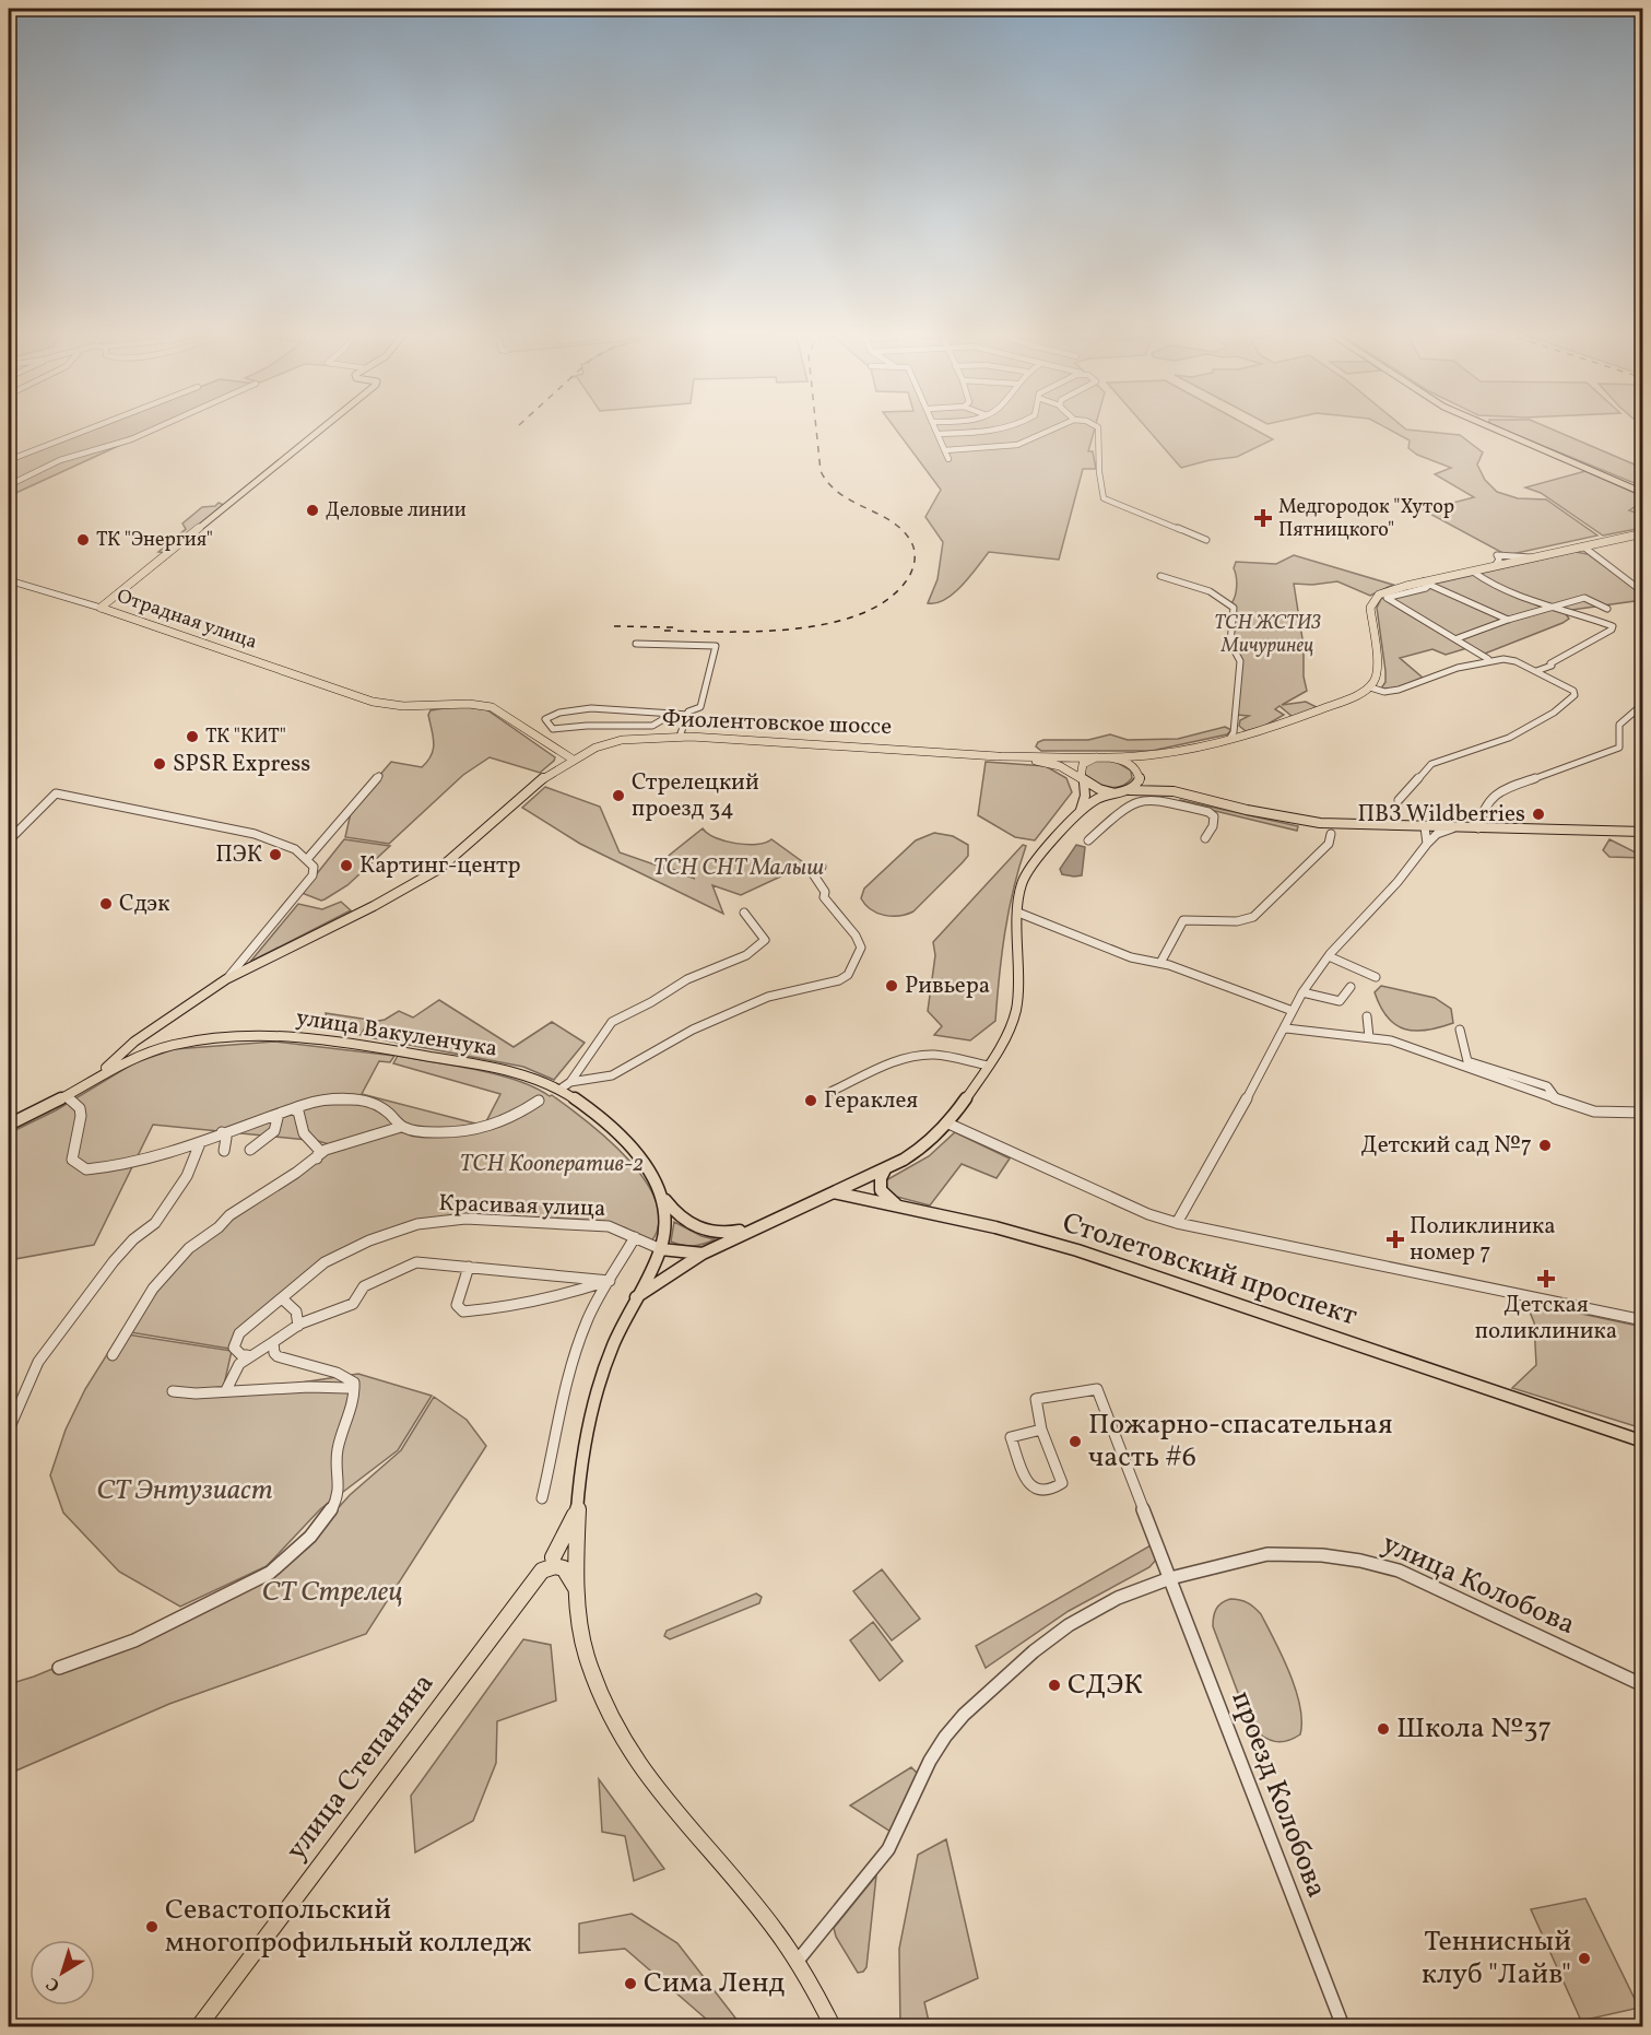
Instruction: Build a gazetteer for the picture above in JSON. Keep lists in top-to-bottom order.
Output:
{
  "streets": {
    "main road": [
      "Отрадная улица",
      "Фиолентовское шоссе",
      "улица Вакуленчука",
      "Столетовский проспект",
      "улица Степаняна"
    ],
    "street": ["Красивая улица", "улица Колобова", "проезд Колобова"]
  },
  "crossings": [
    ["Отрадная улица", "Фиолентовское шоссе"],
    ["Фиолентовское шоссе", "улица Вакуленчука"],
    ["Фиолентовское шоссе", "Столетовский проспект"],
    ["улица Колобова", "проезд Колобова"]
  ],
  "parks": [
    "ТСН ЖСТИЗ Мичуринец",
    "ТСН СНТ Малыш",
    "ТСН Кооператив-2",
    "СТ Энтузиаст",
    "СТ Стрелец"
  ],
  "places": {
    "other": [
      "Деловые линии",
      "ТК \"Энергия\"",
      "ТК \"КИТ\"",
      "SPSR Express",
      "Стрелецкий проезд 34",
      "ПВЗ Wildberries",
      "ПЭК",
      "Картинг-центр",
      "Сдэк",
      "Ривьера",
      "Гераклея",
      "Детский сад №7",
      "Пожарно-спасательная часть #6",
      "СДЭК",
      "Школа №37",
      "Севастопольский многопрофильный колледж",
      "Теннисный клуб \"Лайв\"",
      "Сима Ленд"
    ],
    "health": ["Медгородок \"Хутор Пятницкого\"", "Поликлиника номер 7", "Детская поликлиника"]
  },
  "north": "bottom left"
}
